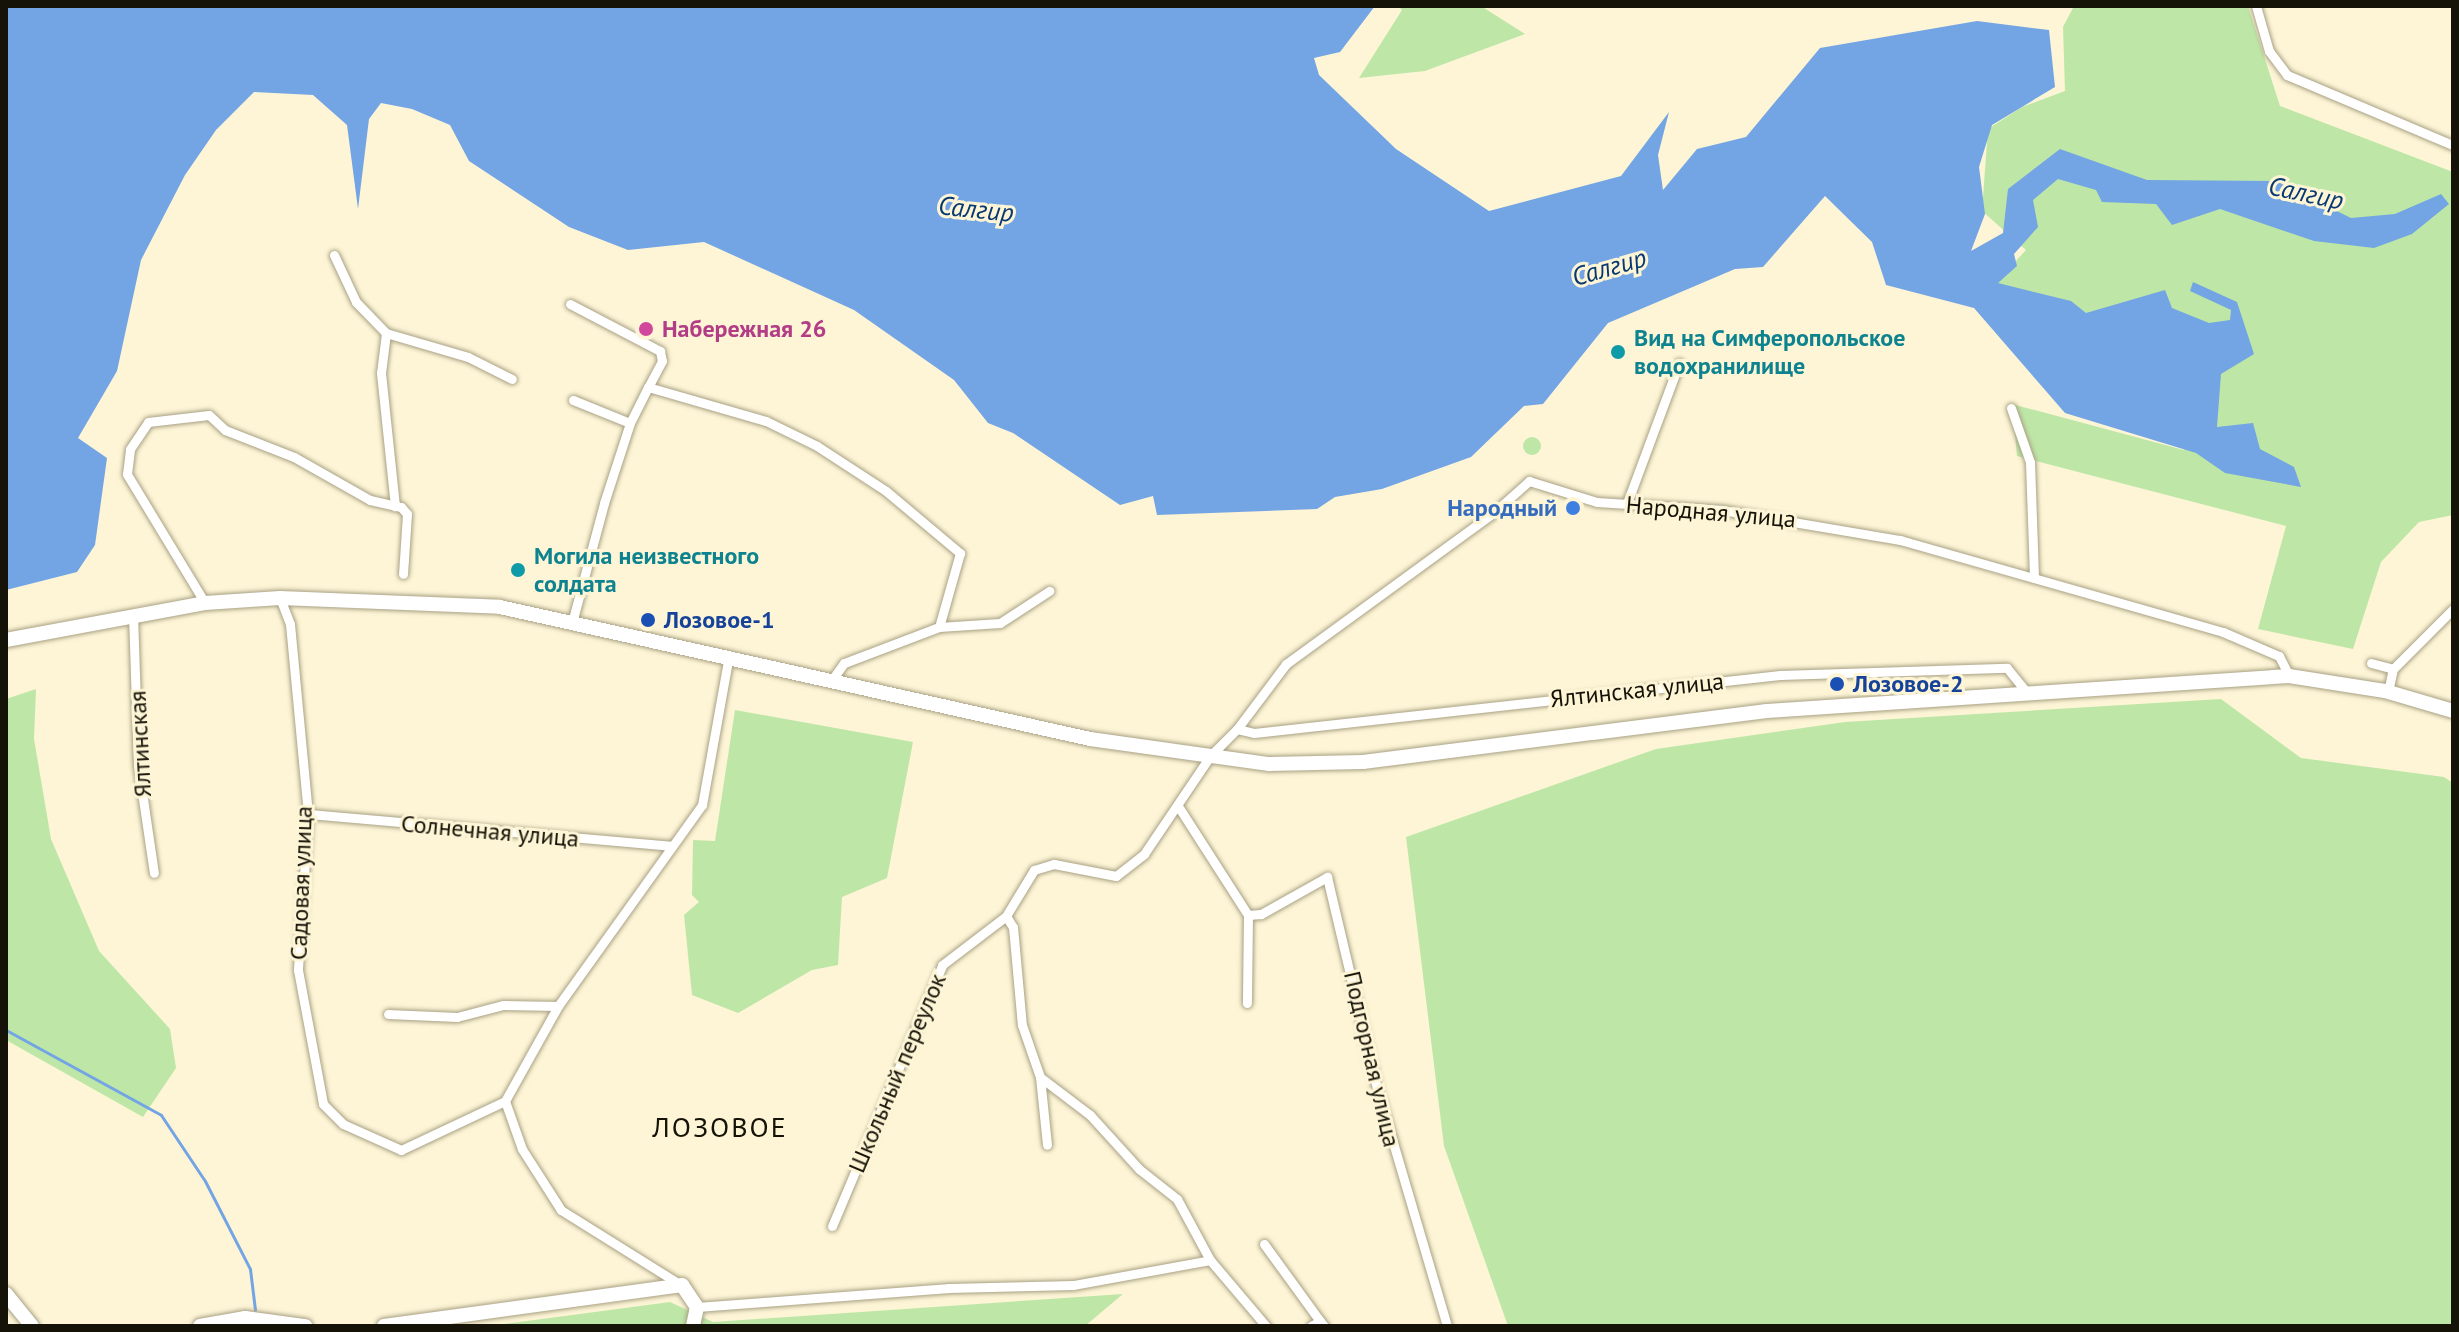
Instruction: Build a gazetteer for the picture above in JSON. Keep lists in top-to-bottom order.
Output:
{
  "streets": {
    "street": [
      "Народная улица",
      "Ялтинская улица",
      "Ялтинская",
      "Солнечная улица",
      "Садовая улица",
      "Подгорная улица",
      "Школьный переулок"
    ]
  },
  "crossings": [
    ["Народная улица", "Ялтинская улица"],
    ["Народная улица", "Школьный переулок"],
    ["Солнечная улица", "Садовая улица"]
  ],
  "districts": ["ЛОЗОВОЕ"],
  "water": ["Салгир"],
  "places": [
    "Набережная 26",
    "Вид на Симферопольское водохранилище",
    "Народный",
    "Могила неизвестного солдата",
    "Лозовое-1",
    "Лозовое-2"
  ]
}
